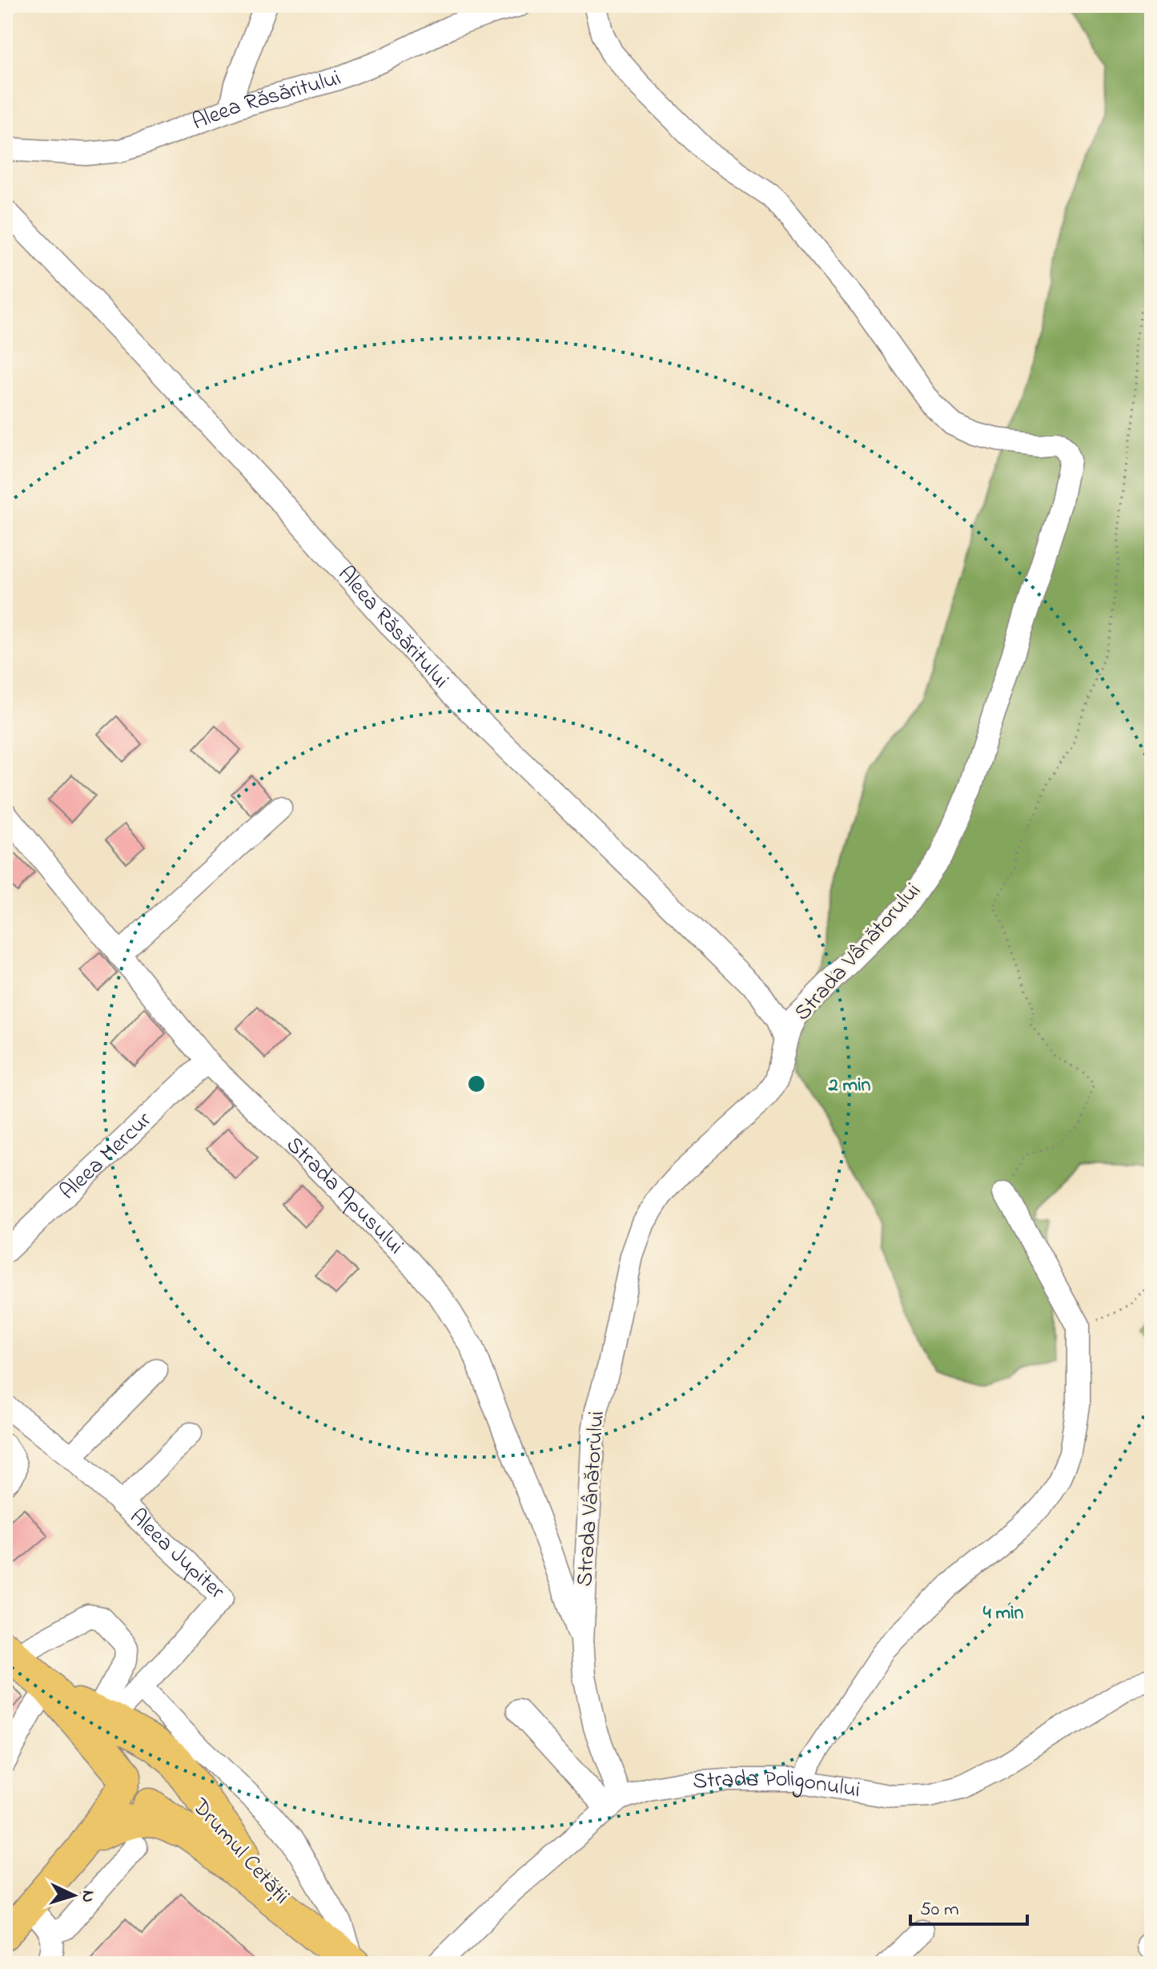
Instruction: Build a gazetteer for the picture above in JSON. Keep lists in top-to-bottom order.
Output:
{
  "streets": {
    "highway": ["Drumul Cetății"],
    "street": [
      "Aleea Răsăritului",
      "Strada Vânătorului",
      "Aleea Mercur",
      "Strada Apusului",
      "Aleea Jupiter",
      "Strada Poligonului"
    ]
  },
  "crossings": [
    ["Aleea Răsăritului", "Strada Vânătorului"],
    ["Strada Vânătorului", "Strada Apusului"],
    ["Strada Vânătorului", "Strada Poligonului"],
    ["Aleea Mercur", "Strada Apusului"]
  ],
  "scale_bar": "50 m",
  "north": "right",
  "rings": ["2 min", "4 min"]
}
